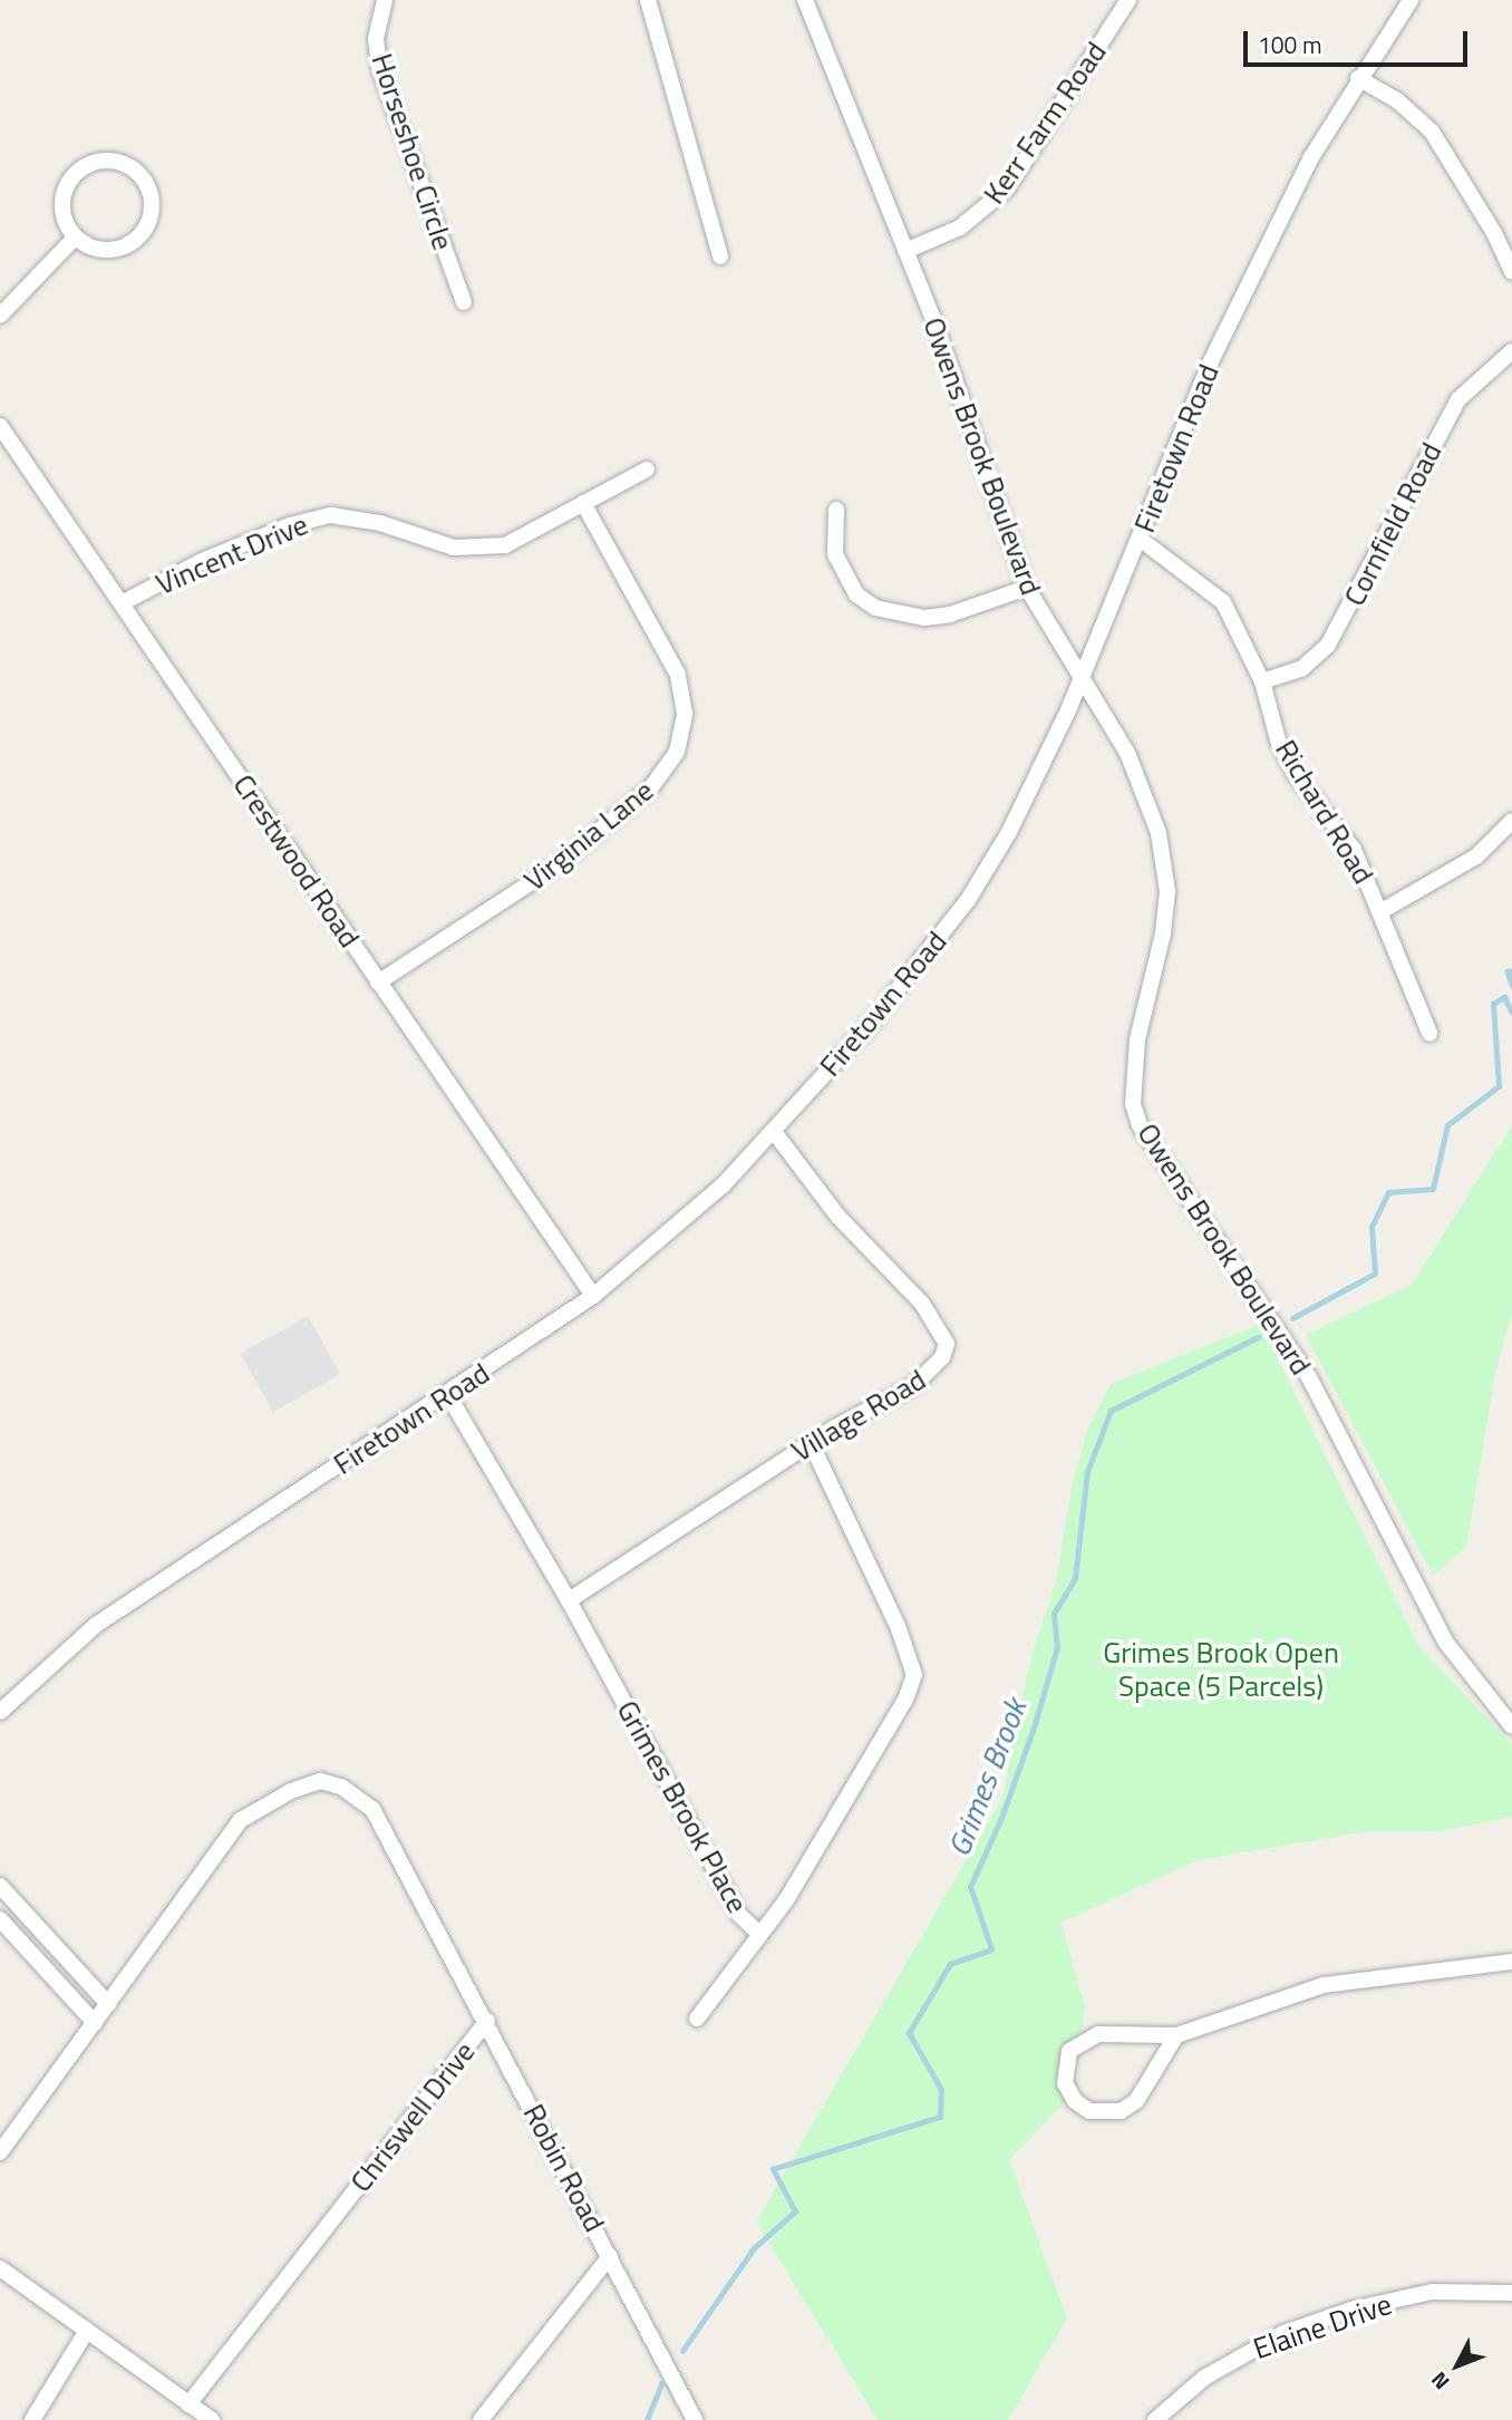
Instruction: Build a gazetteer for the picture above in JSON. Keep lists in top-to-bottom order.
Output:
{
  "streets": {
    "street": [
      "Kerr Farm Road",
      "Horseshoe Circle",
      "Firetown Road",
      "Owens Brook Boulevard",
      "Cornfield Road",
      "Vincent Drive",
      "Richard Road",
      "Virginia Lane",
      "Crestwood Road",
      "Village Road",
      "Grimes Brook Place",
      "Chriswell Drive",
      "Robin Road",
      "Elaine Drive"
    ]
  },
  "crossings": [
    ["Kerr Farm Road", "Owens Brook Boulevard"],
    ["Firetown Road", "Owens Brook Boulevard"],
    ["Firetown Road", "Richard Road"],
    ["Firetown Road", "Crestwood Road"],
    ["Firetown Road", "Village Road"],
    ["Firetown Road", "Grimes Brook Place"],
    ["Cornfield Road", "Richard Road"],
    ["Vincent Drive", "Virginia Lane"],
    ["Vincent Drive", "Crestwood Road"],
    ["Virginia Lane", "Crestwood Road"],
    ["Village Road", "Grimes Brook Place"],
    ["Chriswell Drive", "Robin Road"]
  ],
  "water": ["Grimes Brook"],
  "parks": ["Grimes Brook Open Space (5 Parcels)"],
  "scale_bar": "100 m",
  "north": "bottom left"
}
